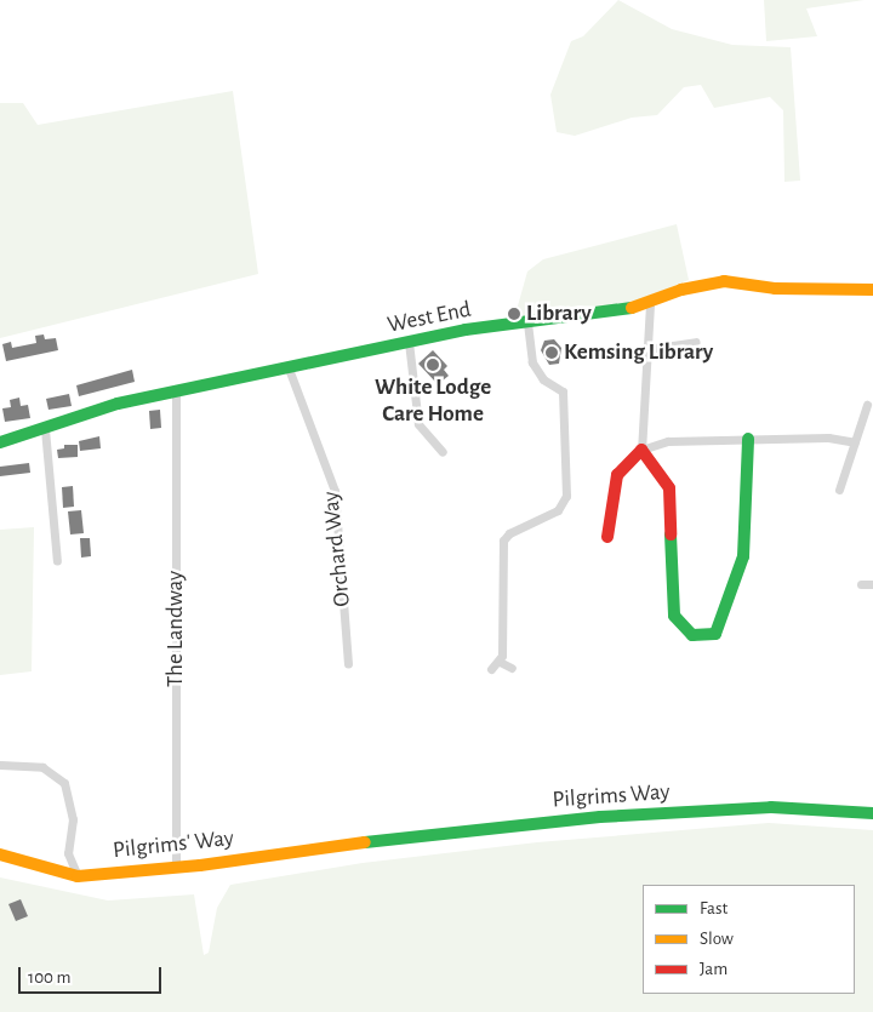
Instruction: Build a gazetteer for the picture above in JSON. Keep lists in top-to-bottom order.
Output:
{
  "streets": {
    "street": [
      "West End",
      "Orchard Way",
      "The Landway",
      "Pilgrims Way",
      "Pilgrims' Way"
    ]
  },
  "crossings": [
    ["West End", "Orchard Way"],
    ["West End", "The Landway"],
    ["The Landway", "Pilgrims' Way"],
    ["Pilgrims Way", "Pilgrims' Way"]
  ],
  "places": ["Library", "Kemsing Library", "White Lodge Care Home"],
  "legend": ["Fast", "Slow", "Jam"],
  "scale_bar": "100 m"
}
